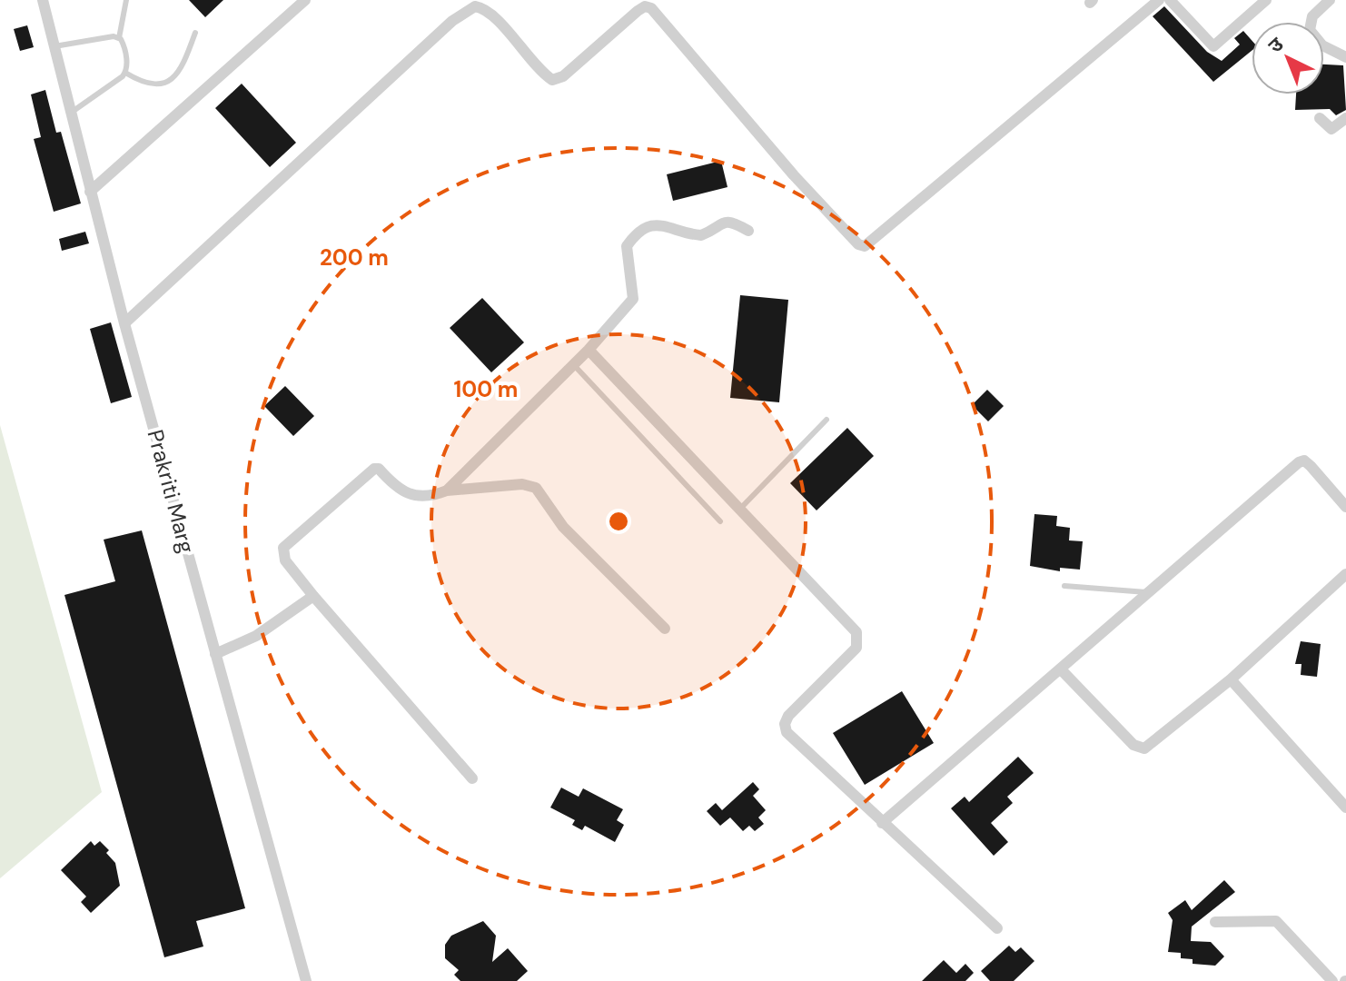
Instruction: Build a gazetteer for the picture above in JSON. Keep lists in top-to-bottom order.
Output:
{
  "streets": {
    "street": ["Prakriti Marg"]
  },
  "north": "top left",
  "rings": ["200 m", "100 m"]
}
